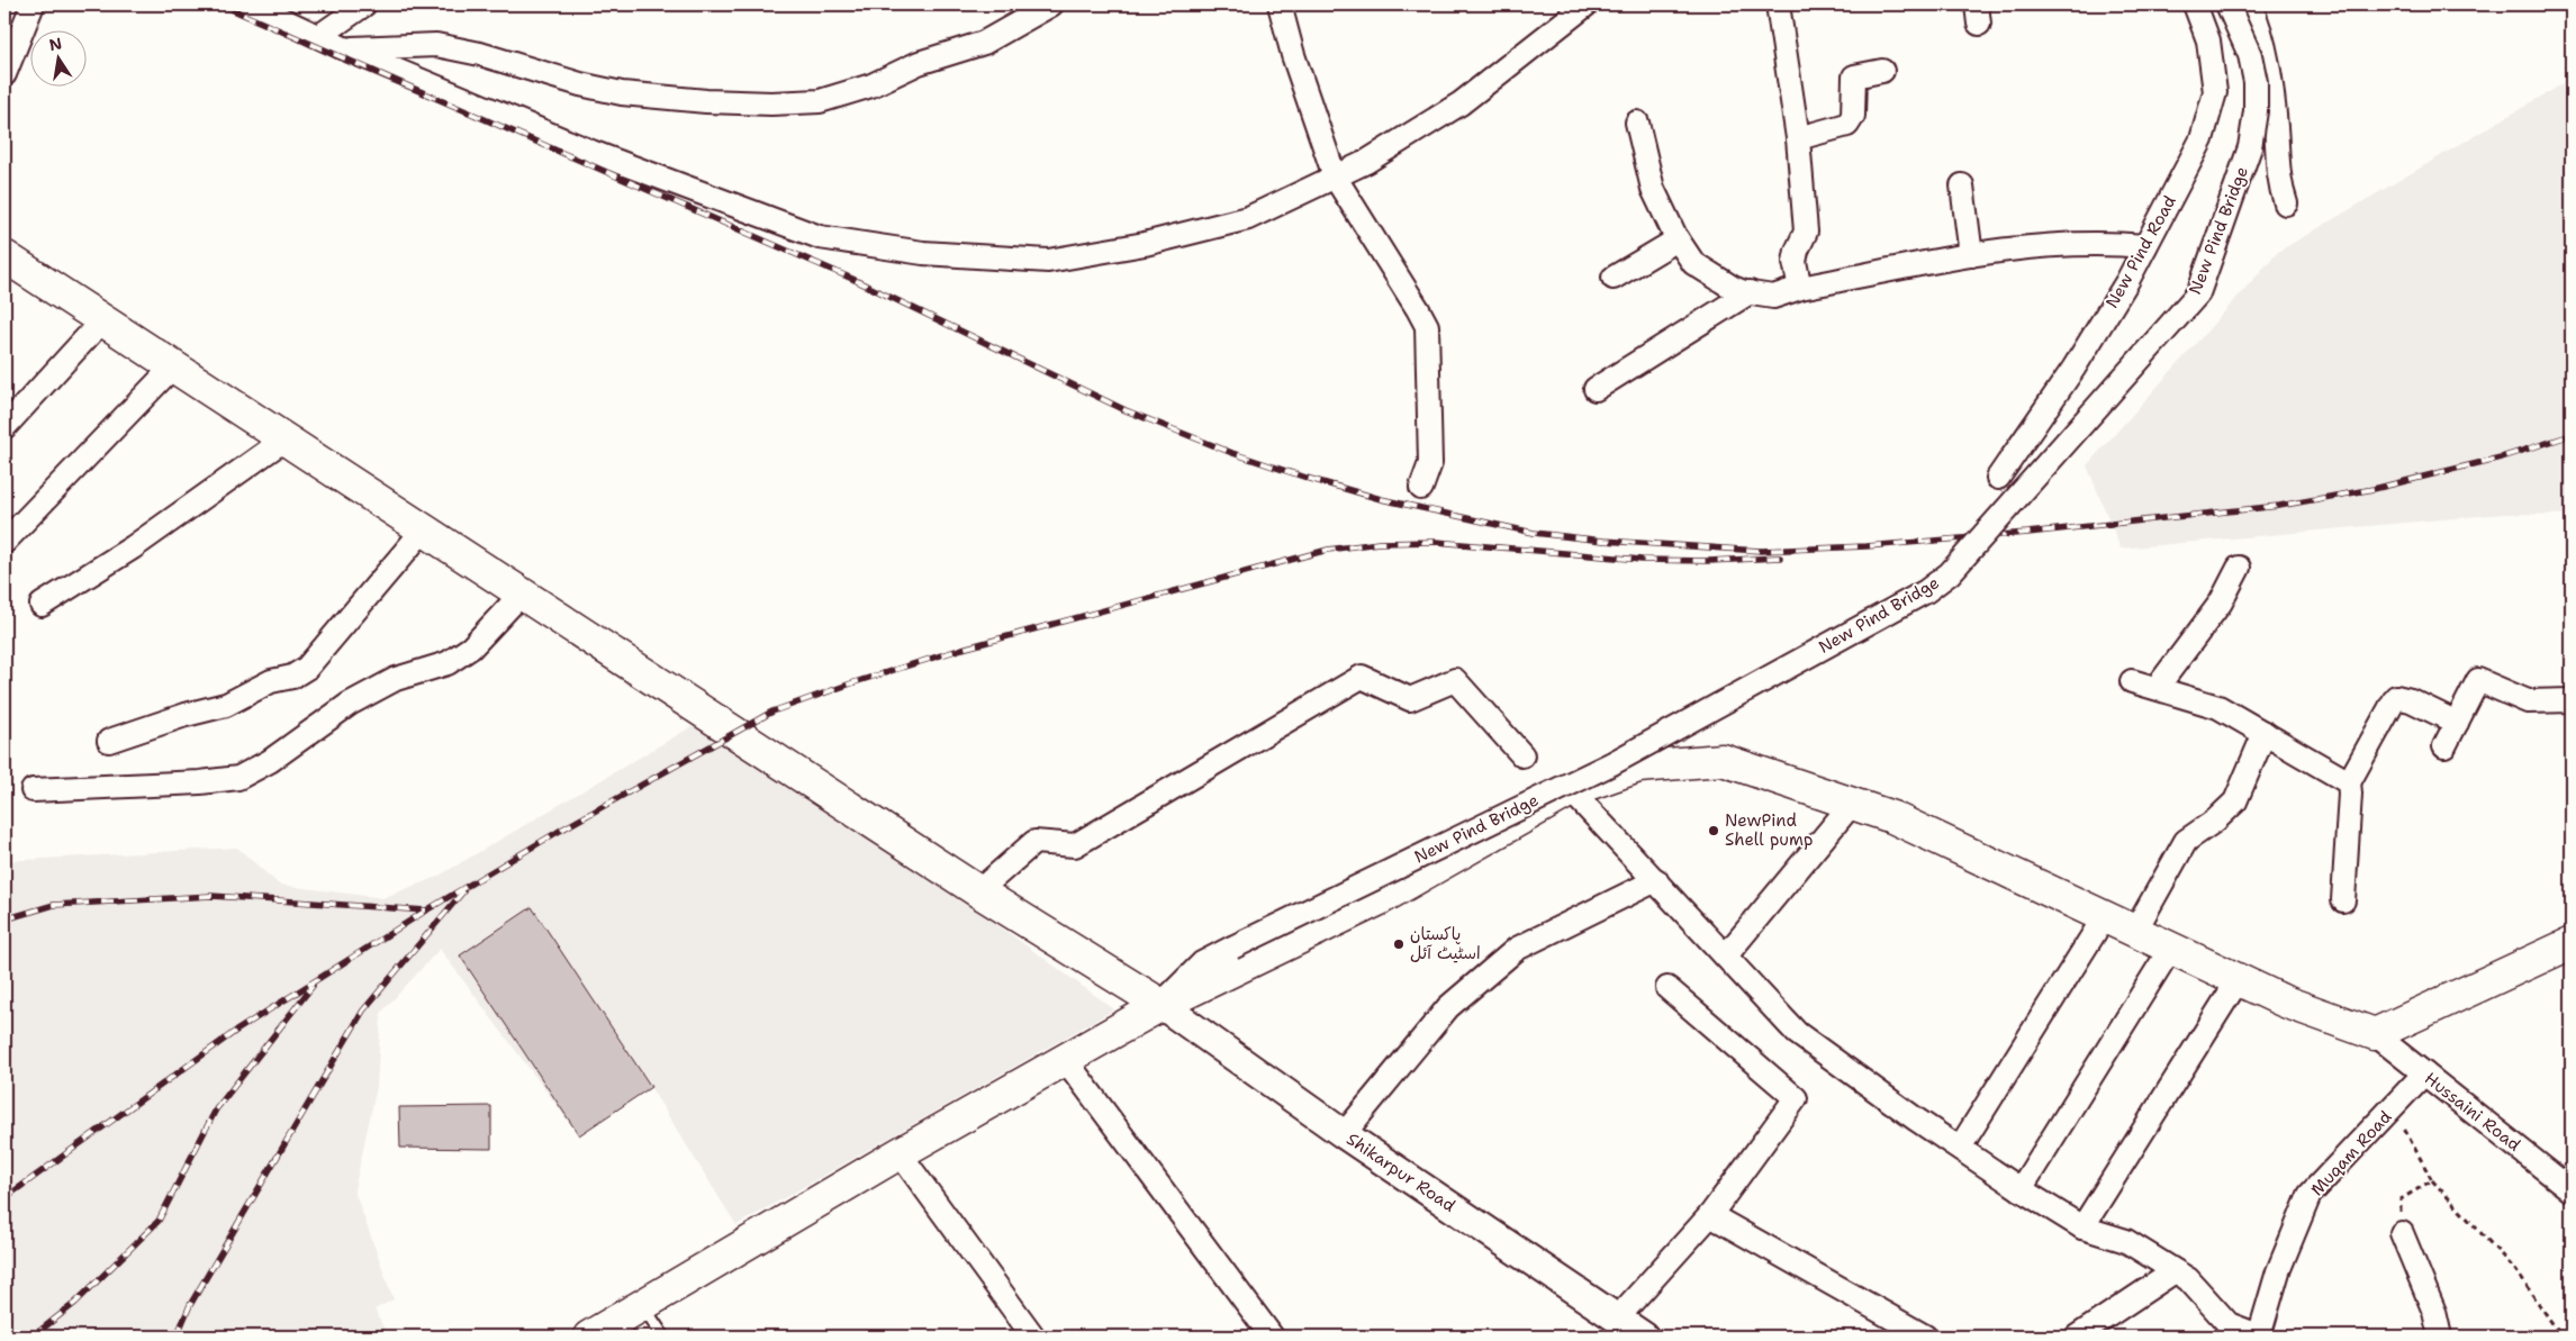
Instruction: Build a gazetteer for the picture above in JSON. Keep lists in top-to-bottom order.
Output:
{
  "streets": {
    "street": [
      "New Pind Bridge",
      "New Pind Road",
      "Hussaini Road",
      "Muqam Road",
      "Shikarpur Road"
    ]
  },
  "crossings": [
    ["New Pind Bridge", "Shikarpur Road"],
    ["Hussaini Road", "Muqam Road"]
  ],
  "places": ["NewPind Shell pump", "پاکستان اسٹیٹ آئل"],
  "north": "top"
}
